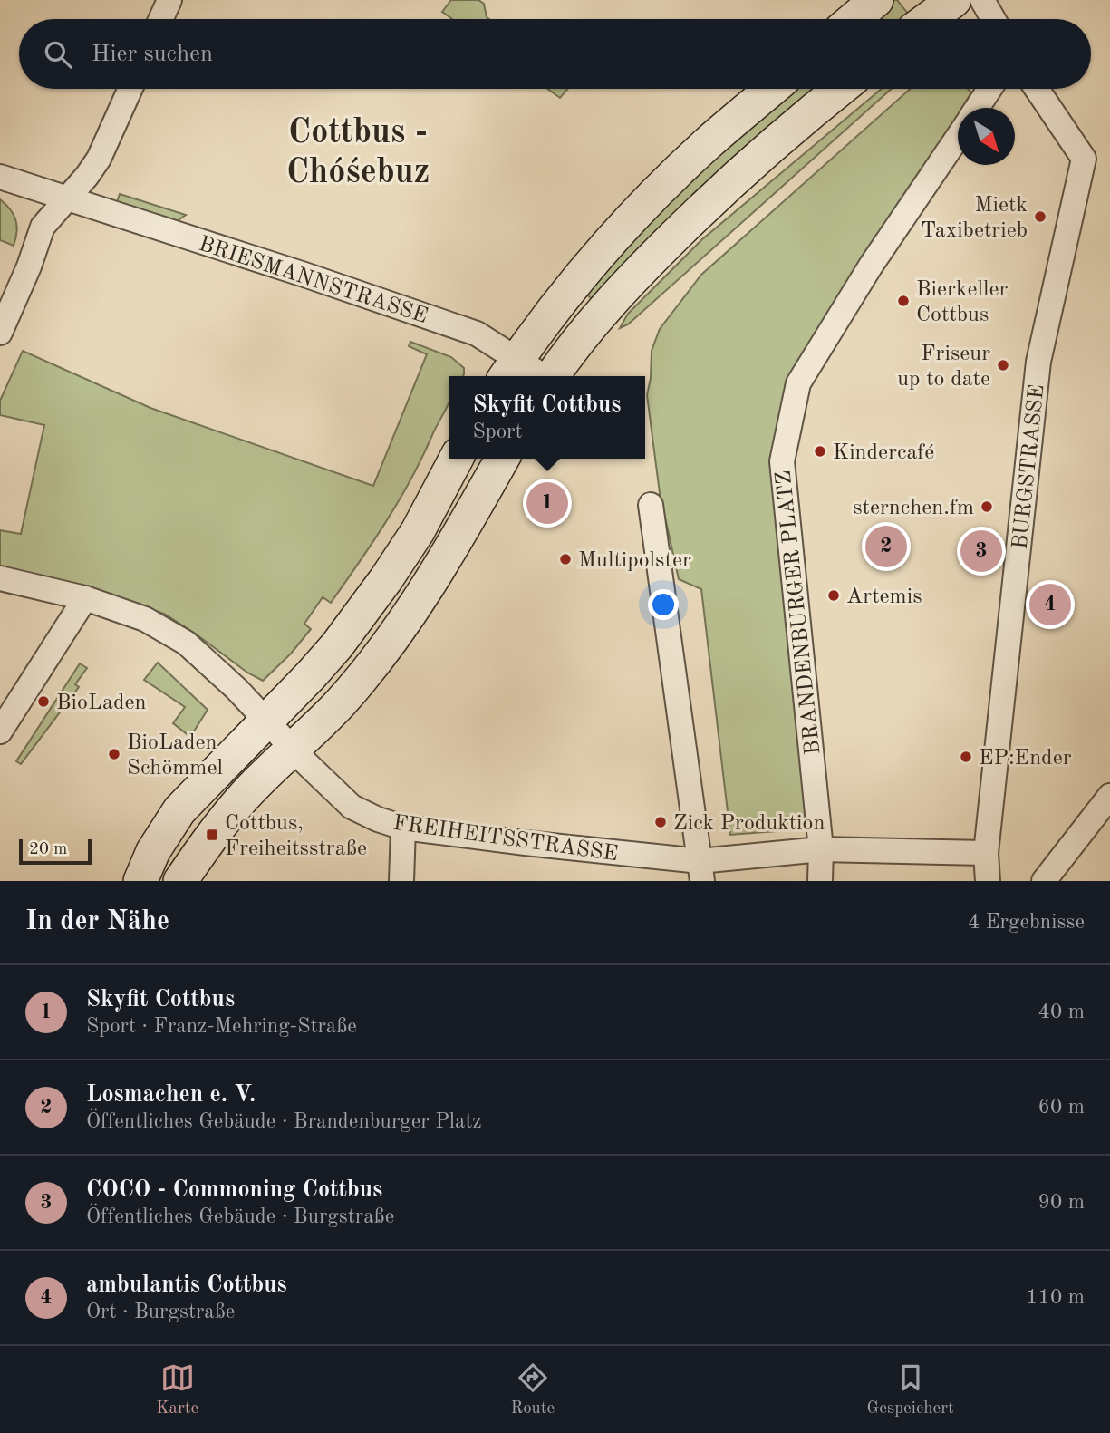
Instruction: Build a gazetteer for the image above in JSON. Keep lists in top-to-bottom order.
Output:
{
  "streets": {
    "street": [
      "BRIESMANNSTRASSE",
      "BURGSTRASSE",
      "BRANDENBURGER PLATZ",
      "FREIHEITSSTRASSE"
    ]
  },
  "crossings": [
    ["BURGSTRASSE", "FREIHEITSSTRASSE"],
    ["BRANDENBURGER PLATZ", "FREIHEITSSTRASSE"]
  ],
  "districts": ["Cottbus - Chóśebuz"],
  "places": {
    "other": [
      "Mietk Taxibetrieb",
      "Bierkeller Cottbus",
      "Friseur up to date",
      "Kindercafé",
      "sternchen.fm",
      "Multipolster",
      "Artemis",
      "BioLaden",
      "BioLaden Schömmel",
      "EP:Ender",
      "Zick Produktion"
    ],
    "transit": ["Cottbus, Freiheitsstraße"]
  },
  "scale_bar": "20 m",
  "north": "bottom right",
  "page": {
    "search": "Hier suchen",
    "popup": ["Skyfit Cottbus", "Sport"],
    "pins": [
      "1",
      "2",
      "3",
      "4"
    ],
    "scale": "20 m",
    "heading": ["In der Nähe", "4 Ergebnisse"],
    "list": [
      {
        "mark": "1",
        "name": "Skyfit Cottbus",
        "note": "Sport · Franz-Mehring-Straße",
        "value": "40 m"
      },
      {
        "mark": "2",
        "name": "Losmachen e. V.",
        "note": "Öffentliches Gebäude · Brandenburger Platz",
        "value": "60 m"
      },
      {
        "mark": "3",
        "name": "COCO - Commoning Cottbus",
        "note": "Öffentliches Gebäude · Burgstraße",
        "value": "90 m"
      },
      {
        "mark": "4",
        "name": "ambulantis Cottbus",
        "note": "Ort · Burgstraße",
        "value": "110 m"
      }
    ],
    "nav": ["Karte", "Route", "Gespeichert"]
  }
}
